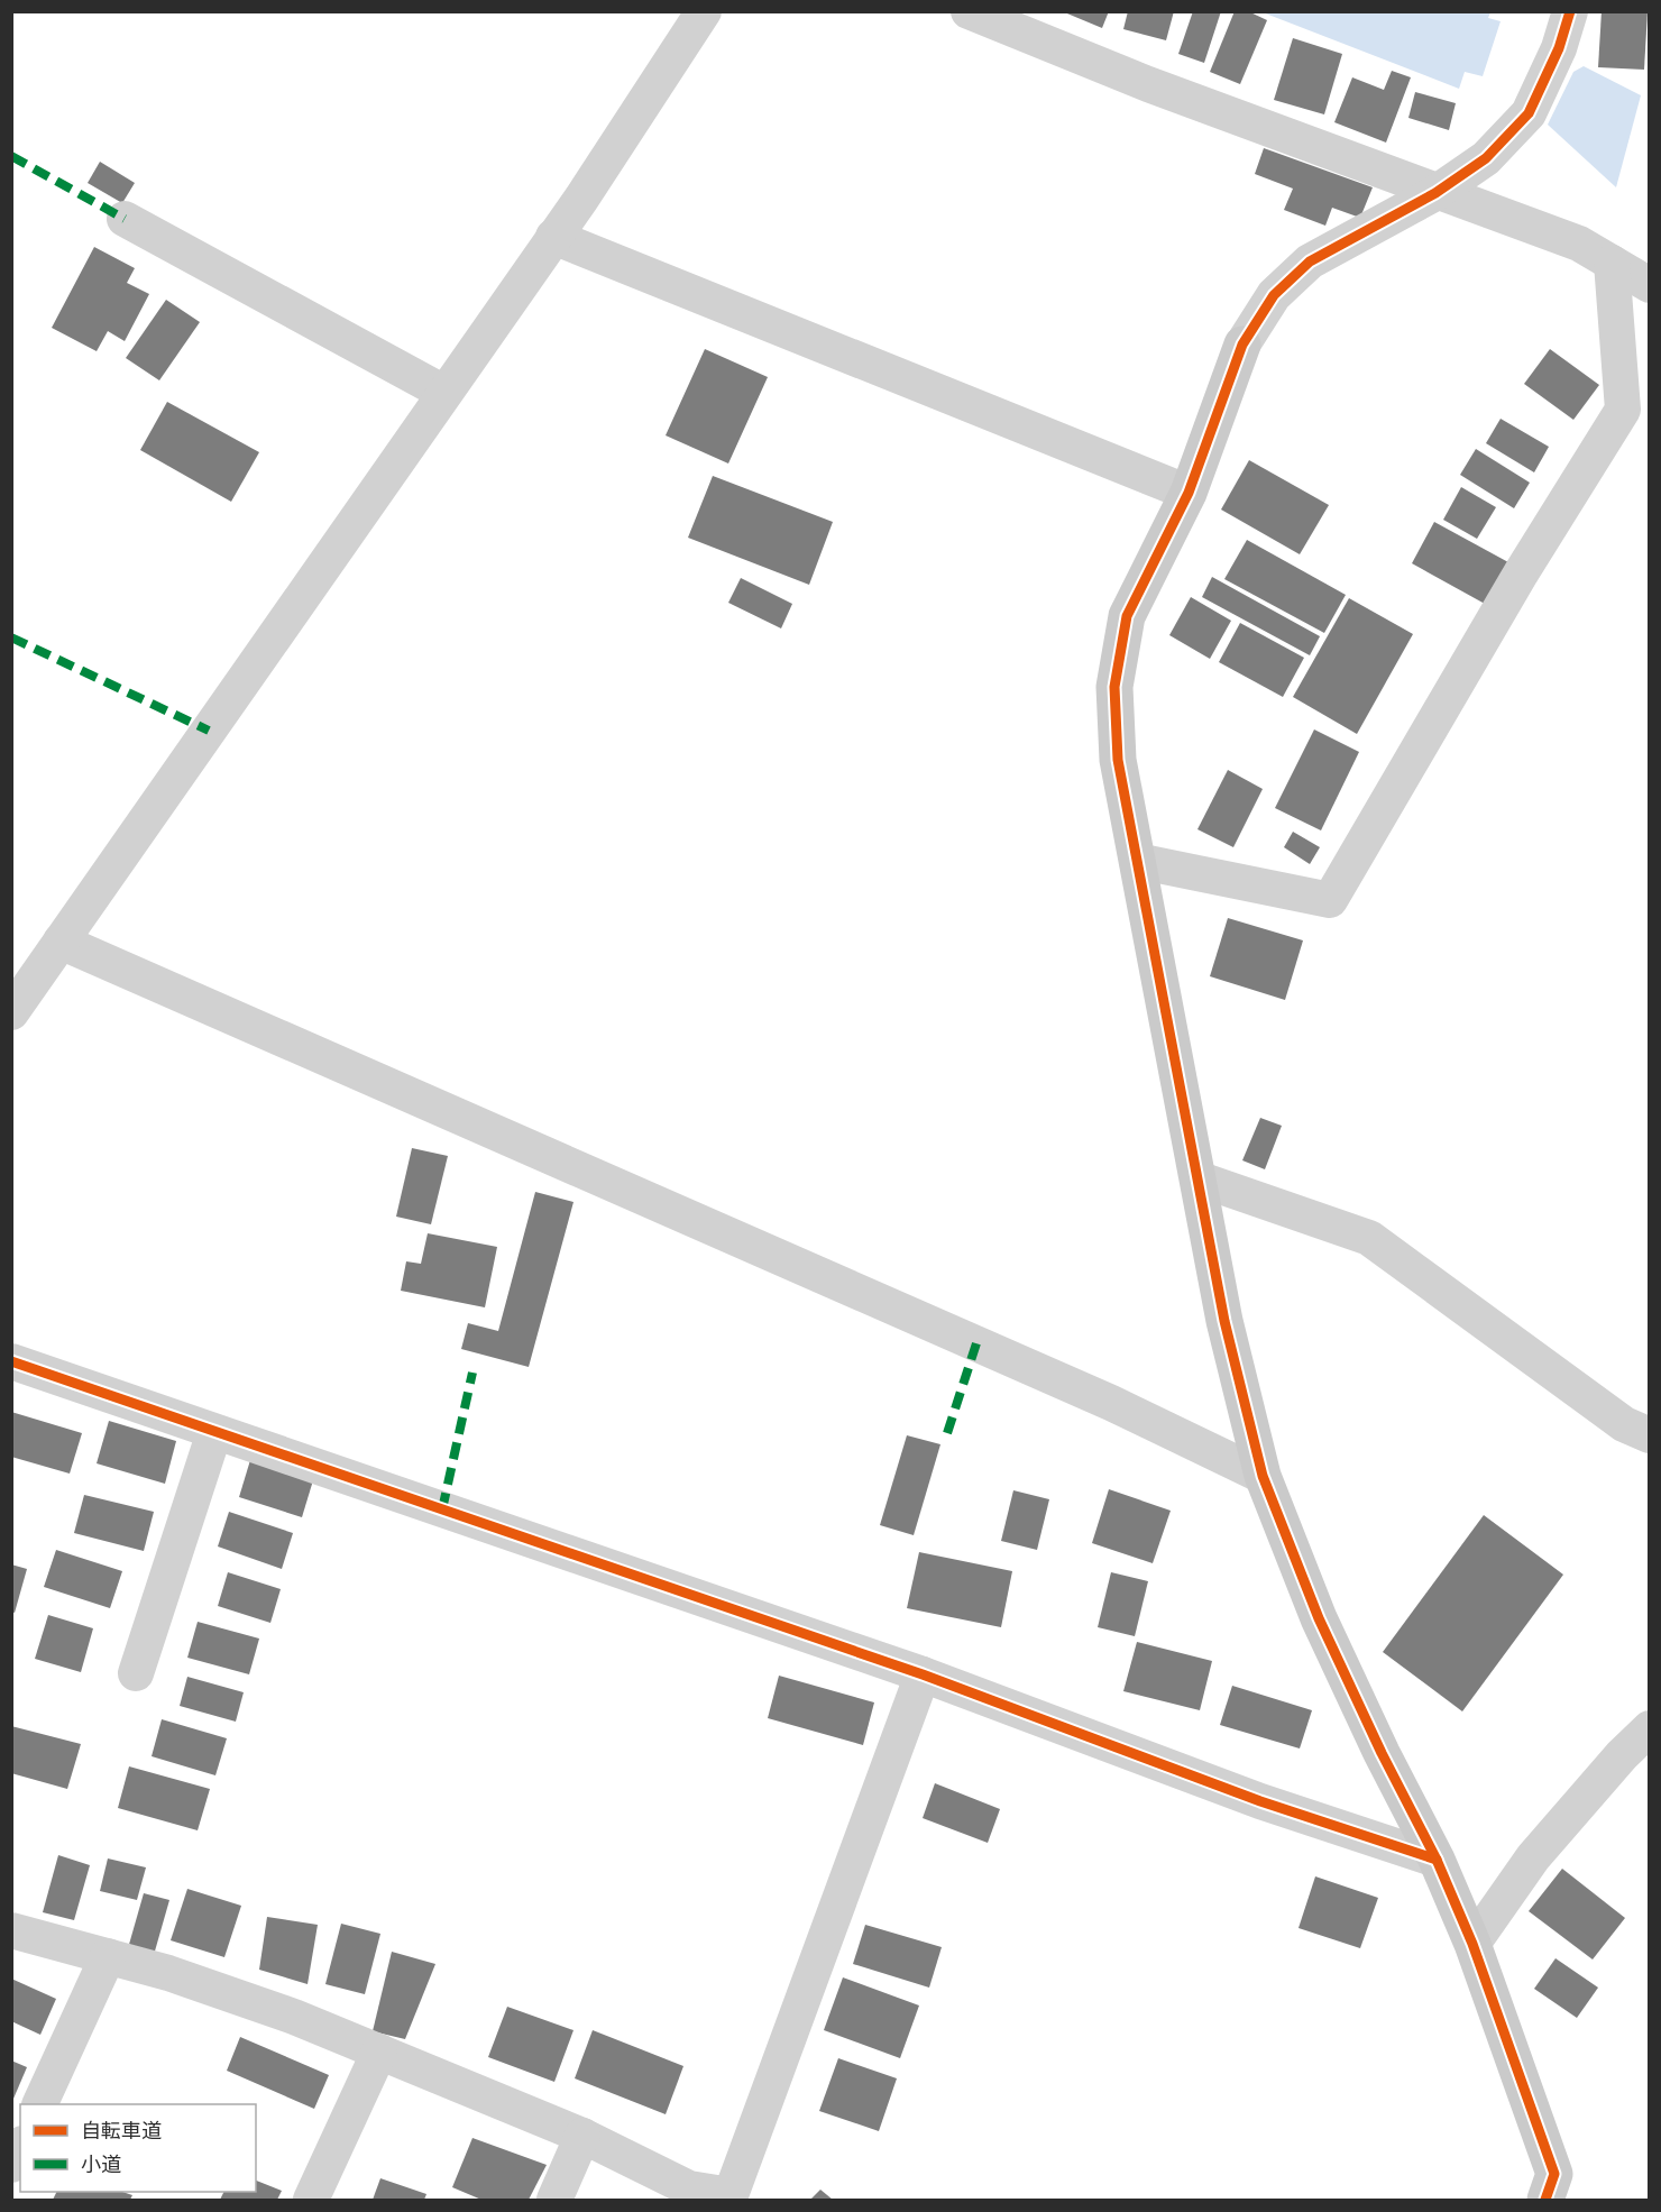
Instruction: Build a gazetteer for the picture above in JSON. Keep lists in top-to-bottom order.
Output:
{
  "legend": ["自転車道", "小道"]
}
